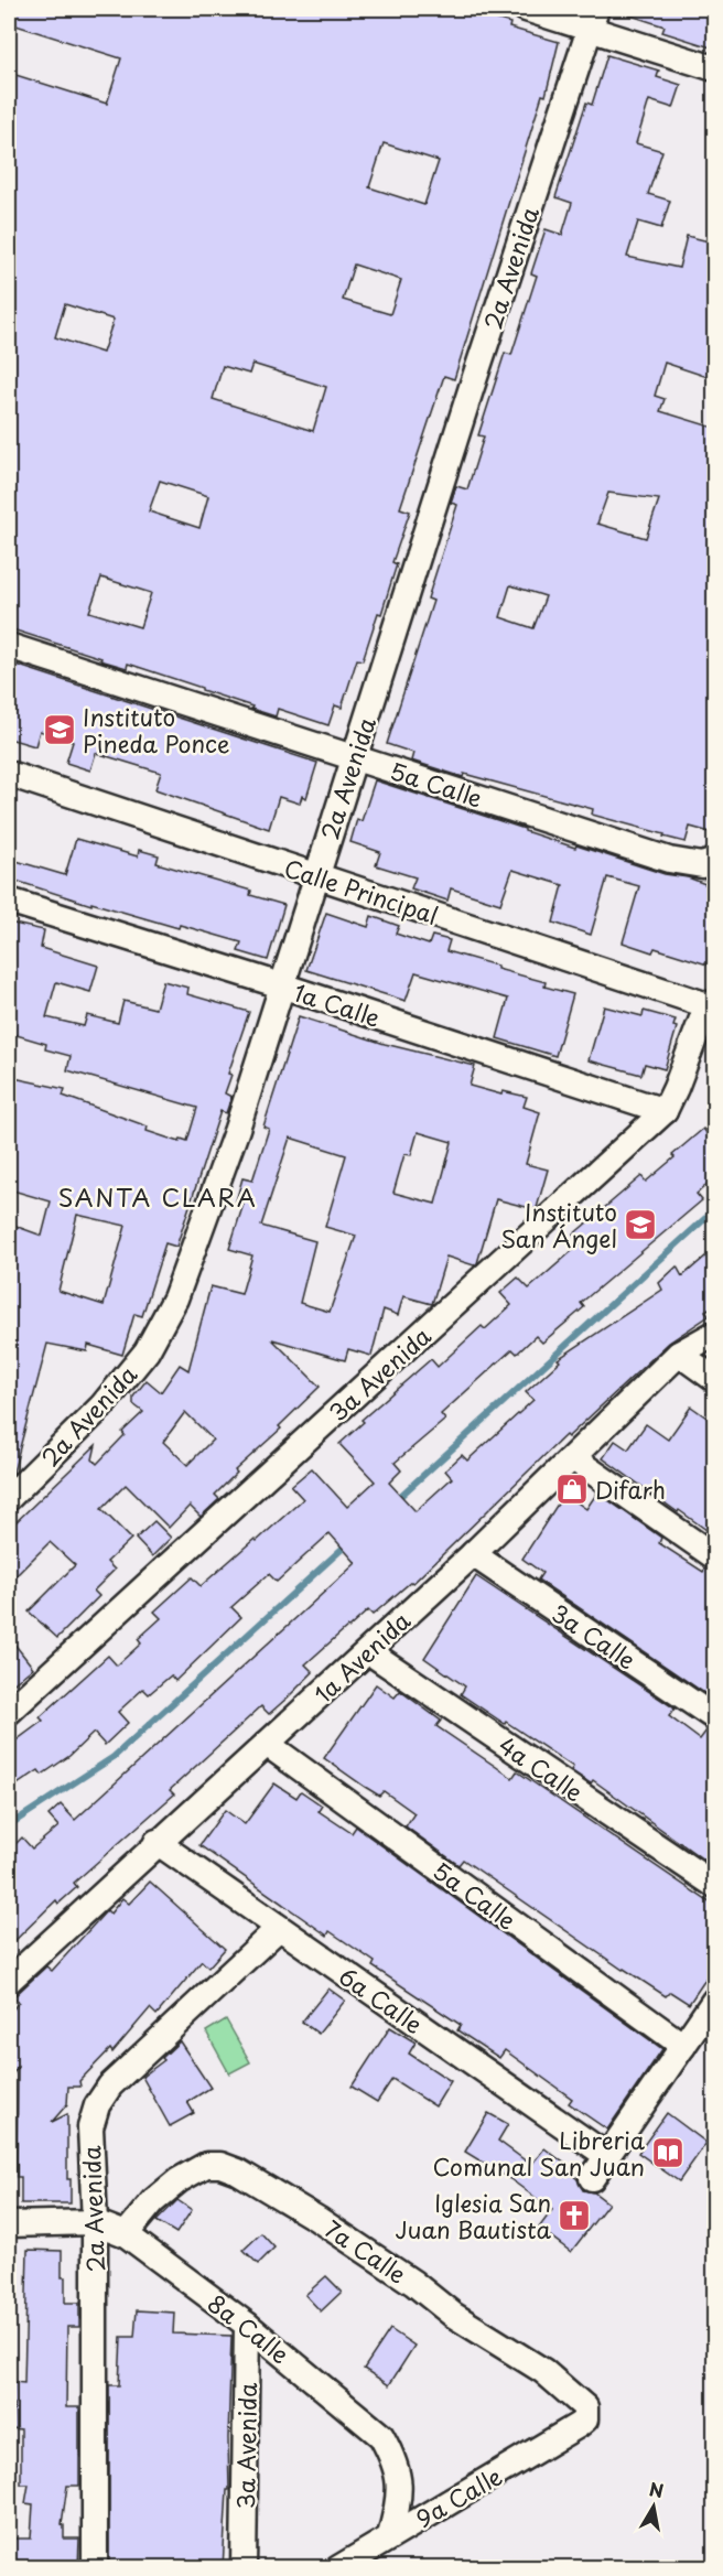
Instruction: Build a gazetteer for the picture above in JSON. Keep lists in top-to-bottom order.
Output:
{
  "streets": {
    "street": [
      "2a Avenida",
      "5a Calle",
      "Calle Principal",
      "1a Calle",
      "3a Avenida",
      "3a Calle",
      "1a Avenida",
      "4a Calle",
      "6a Calle",
      "7a Calle",
      "8a Calle",
      "9a Calle"
    ]
  },
  "crossings": [
    ["2a Avenida", "5a Calle"],
    ["2a Avenida", "Calle Principal"],
    ["2a Avenida", "1a Calle"],
    ["2a Avenida", "6a Calle"],
    ["2a Avenida", "8a Calle"],
    ["5a Calle", "1a Avenida"],
    ["Calle Principal", "3a Avenida"],
    ["1a Calle", "3a Avenida"],
    ["3a Avenida", "8a Calle"],
    ["3a Calle", "1a Avenida"],
    ["1a Avenida", "4a Calle"],
    ["1a Avenida", "6a Calle"],
    ["7a Calle", "8a Calle"],
    ["7a Calle", "9a Calle"],
    ["8a Calle", "9a Calle"]
  ],
  "districts": ["SANTA CLARA"],
  "places": {
    "school or university": ["Instituto Pineda Ponce", "Instituto San Ángel"],
    "shop": ["Difarh"],
    "library": ["Libreria Comunal San Juan"],
    "church": ["Iglesia San Juan Bautista"]
  },
  "north": "top"
}
